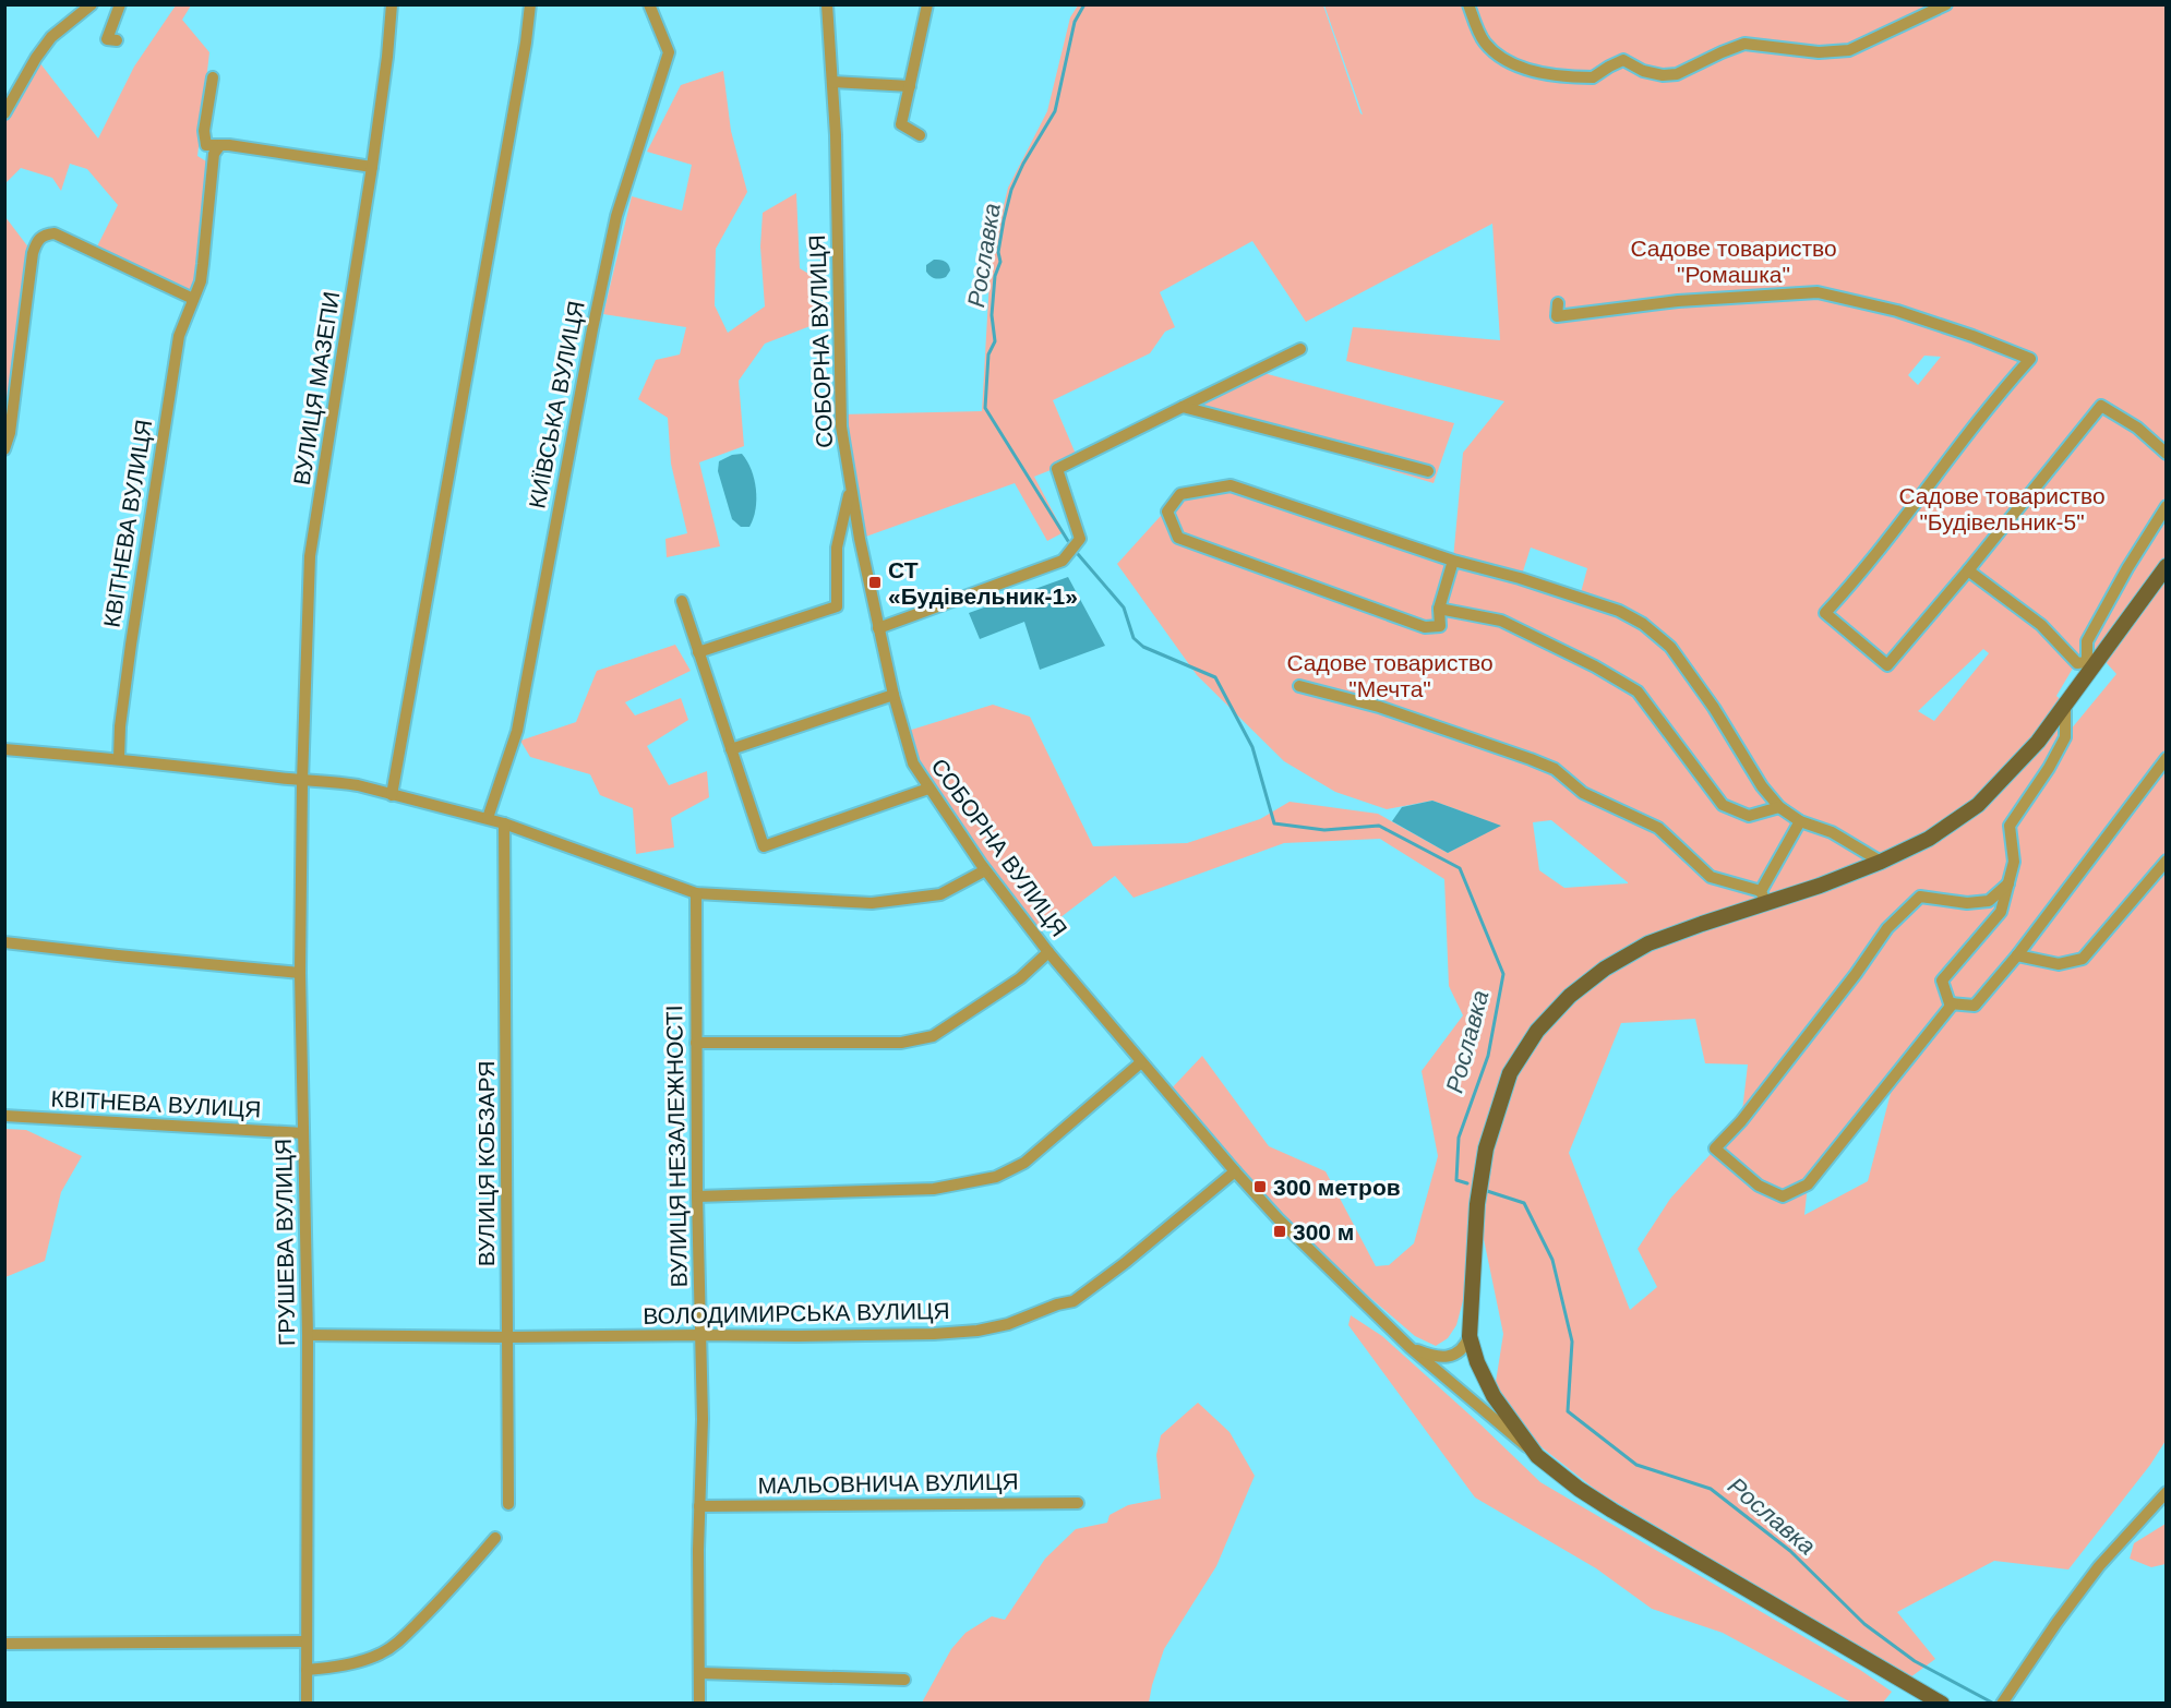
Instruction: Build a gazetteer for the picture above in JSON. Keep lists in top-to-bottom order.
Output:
{
  "streets": {
    "street": [
      "СОБОРНА ВУЛИЦЯ",
      "ВУЛИЦЯ МАЗЕПИ",
      "КИЇВСЬКА ВУЛИЦЯ",
      "КВІТНЕВА ВУЛИЦЯ",
      "ВУЛИЦЯ НЕЗАЛЕЖНОСТІ",
      "ВУЛИЦЯ КОБЗАРЯ",
      "ГРУШЕВА ВУЛИЦЯ",
      "ВОЛОДИМИРСЬКА ВУЛИЦЯ",
      "МАЛЬОВНИЧА ВУЛИЦЯ"
    ]
  },
  "crossings": [
    ["СОБОРНА ВУЛИЦЯ", "ВОЛОДИМИРСЬКА ВУЛИЦЯ"],
    ["ВУЛИЦЯ МАЗЕПИ", "ГРУШЕВА ВУЛИЦЯ"],
    ["КВІТНЕВА ВУЛИЦЯ", "ГРУШЕВА ВУЛИЦЯ"],
    ["ВУЛИЦЯ НЕЗАЛЕЖНОСТІ", "ВОЛОДИМИРСЬКА ВУЛИЦЯ"],
    ["ВУЛИЦЯ НЕЗАЛЕЖНОСТІ", "МАЛЬОВНИЧА ВУЛИЦЯ"],
    ["ВУЛИЦЯ КОБЗАРЯ", "ВОЛОДИМИРСЬКА ВУЛИЦЯ"],
    ["ГРУШЕВА ВУЛИЦЯ", "ВОЛОДИМИРСЬКА ВУЛИЦЯ"]
  ],
  "water": ["Рославка"],
  "parks": ["Садове товариство \"Ромашка\"", "Садове товариство \"Будівельник-5\"", "Садове товариство \"Мечта\""],
  "places": {
    "transit": ["СТ «Будівельник-1»", "300 метров", "300 м"]
  }
}
